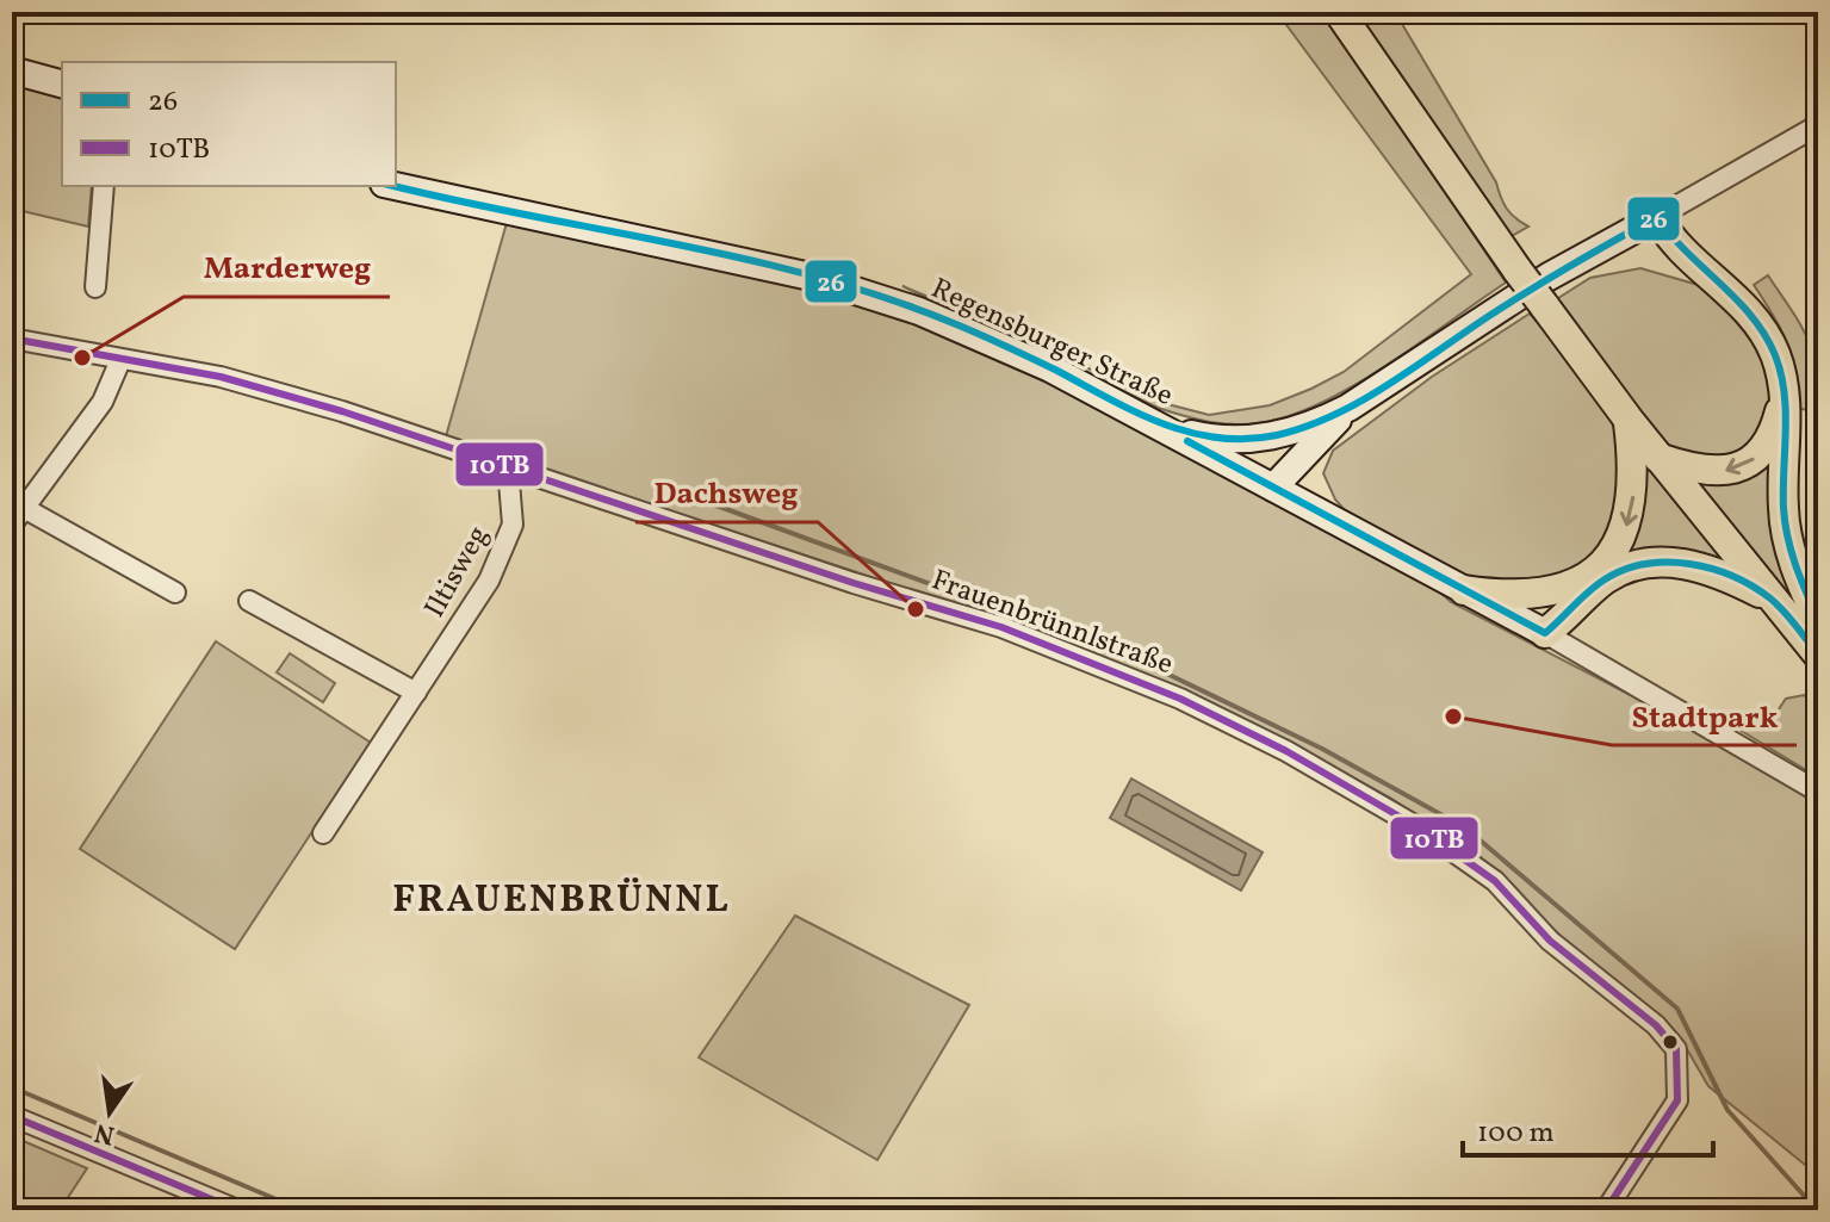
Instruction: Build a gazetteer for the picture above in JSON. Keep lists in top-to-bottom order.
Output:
{
  "streets": {
    "street": ["Regensburger Straße", "Iltisweg", "Frauenbrünnlstraße"]
  },
  "crossings": [
    ["Iltisweg", "Frauenbrünnlstraße"]
  ],
  "districts": ["FRAUENBRÜNNL"],
  "places": ["Marderweg", "Dachsweg", "Stadtpark"],
  "lines": ["transit line 26", "transit line 10TB"],
  "legend": ["26", "10TB"],
  "scale_bar": "100 m",
  "north": "bottom"
}
